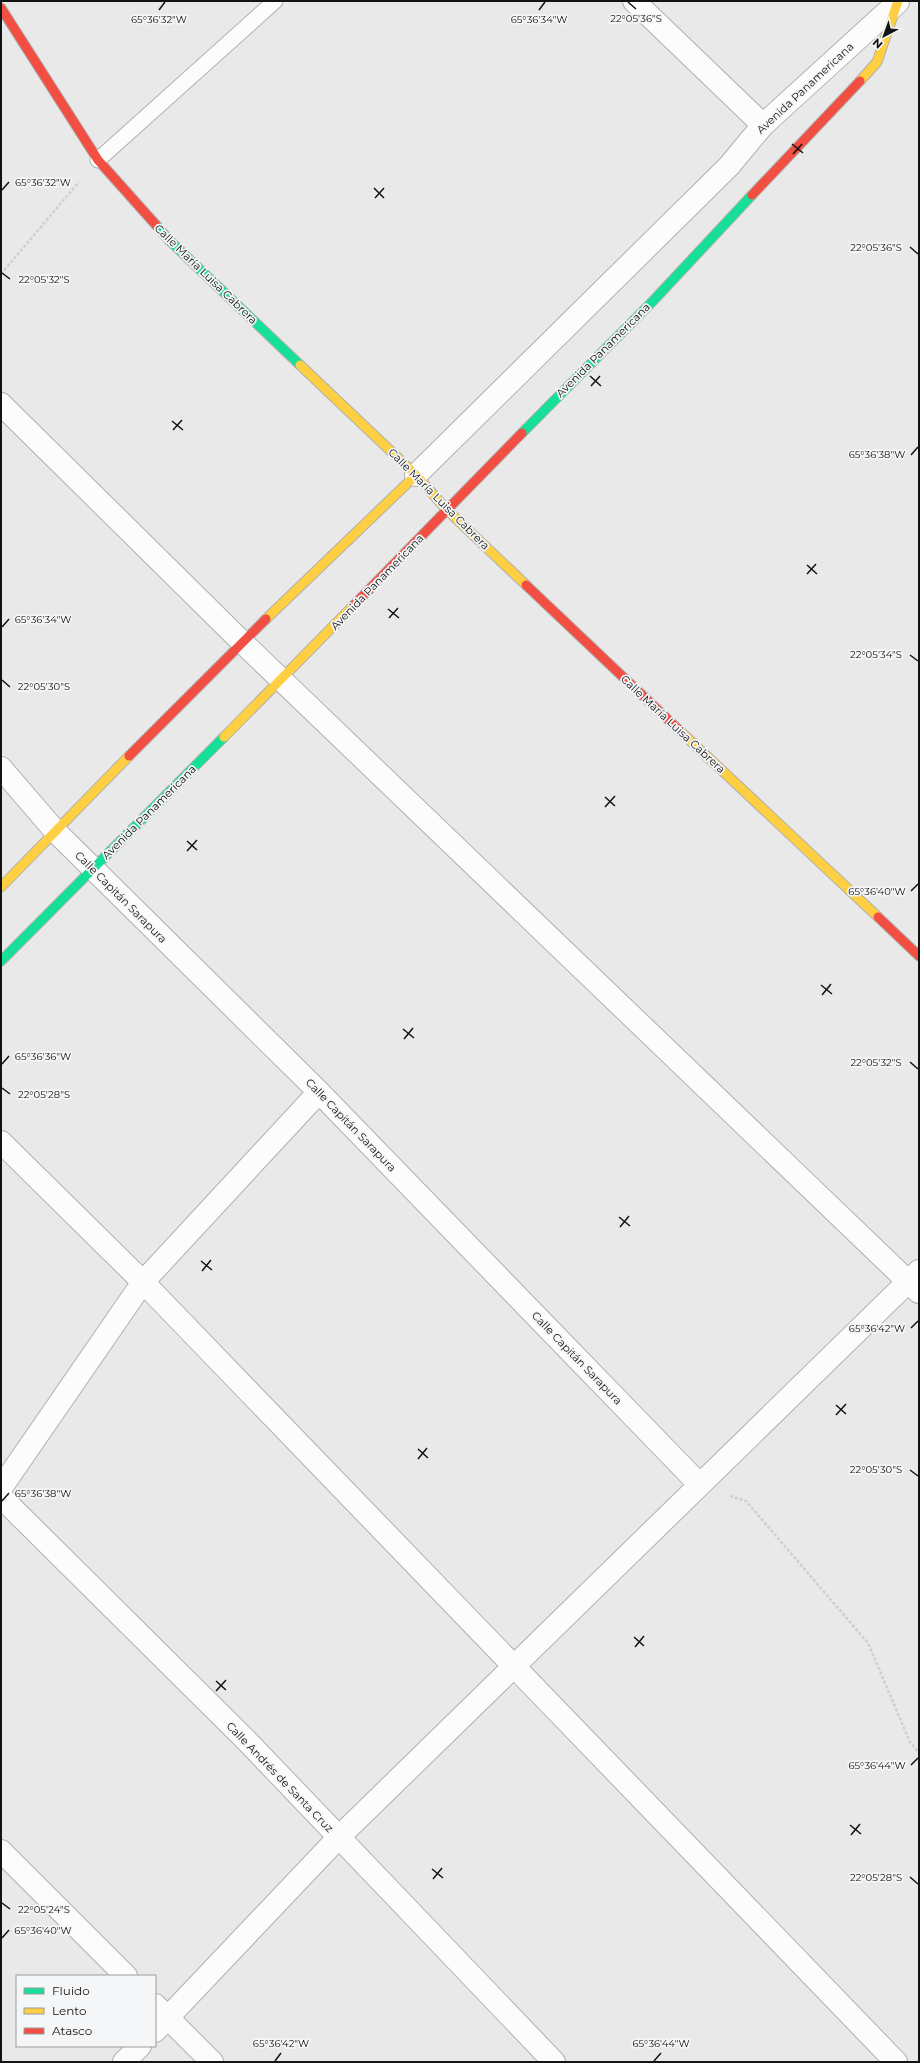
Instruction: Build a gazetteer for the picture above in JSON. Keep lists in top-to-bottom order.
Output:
{
  "streets": {
    "street": [
      "Avenida Panamericana",
      "Calle María Luisa Cabrera",
      "Calle Capitán Sarapura",
      "Calle Andrés de Santa Cruz"
    ]
  },
  "crossings": [
    ["Avenida Panamericana", "Calle María Luisa Cabrera"],
    ["Avenida Panamericana", "Calle Capitán Sarapura"]
  ],
  "legend": ["Fluido", "Lento", "Atasco"],
  "north": "bottom left",
  "coordinates": [
    "22°05'36\"S",
    "65°36'32\"W",
    "65°36'34\"W",
    "22°05'32\"S",
    "65°36'38\"W",
    "22°05'34\"S",
    "22°05'30\"S",
    "65°36'40\"W",
    "65°36'36\"W",
    "22°05'28\"S",
    "65°36'42\"W",
    "65°36'44\"W",
    "22°05'24\"S"
  ]
}
